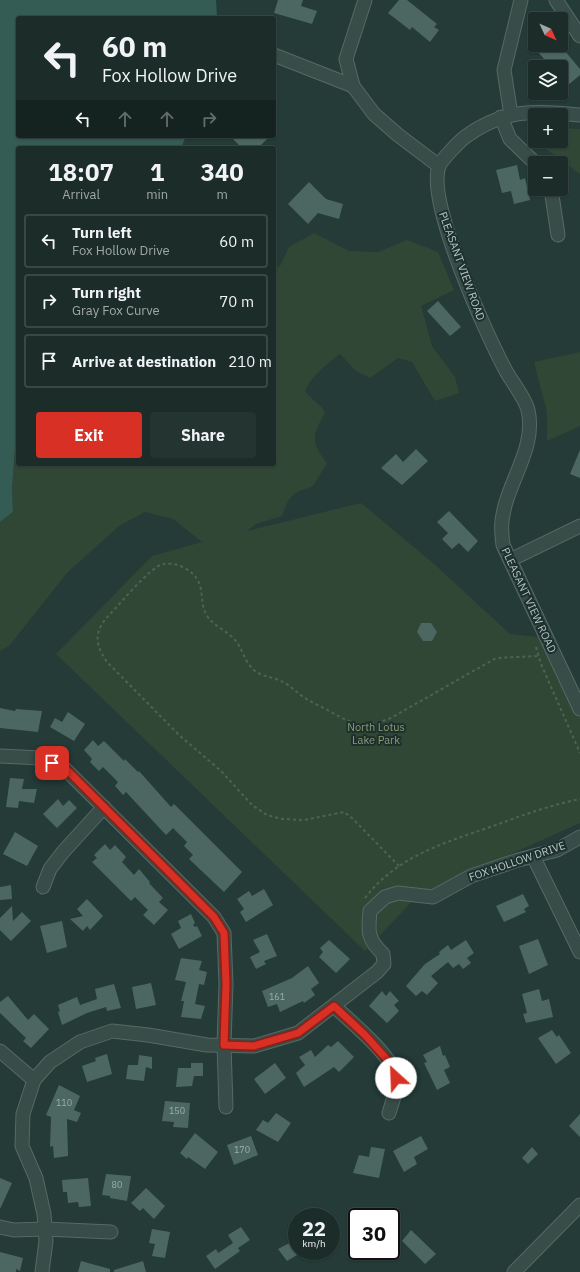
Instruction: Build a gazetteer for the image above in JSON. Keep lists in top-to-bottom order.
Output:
{
  "streets": {
    "street": ["PLEASANT VIEW ROAD", "FOX HOLLOW DRIVE"]
  },
  "parks": ["North Lotus Lake Park"],
  "house_numbers": [
    "161",
    "110",
    "150",
    "170",
    "80"
  ],
  "north": "bottom right",
  "page": {
    "map_buttons": ["+", "−"],
    "turn": ["60 m", "Fox Hollow Drive"],
    "eta": [
      "18:07",
      "Arrival",
      "1",
      "min",
      "340",
      "m"
    ],
    "list": [
      {
        "name": "Turn left",
        "note": "Fox Hollow Drive",
        "value": "60 m"
      },
      {
        "name": "Turn right",
        "note": "Gray Fox Curve",
        "value": "70 m"
      },
      {
        "name": "Arrive at destination",
        "value": "210 m"
      }
    ],
    "buttons": ["Exit", "Share"],
    "speed": "22 km/h",
    "limit": "30"
  }
}
